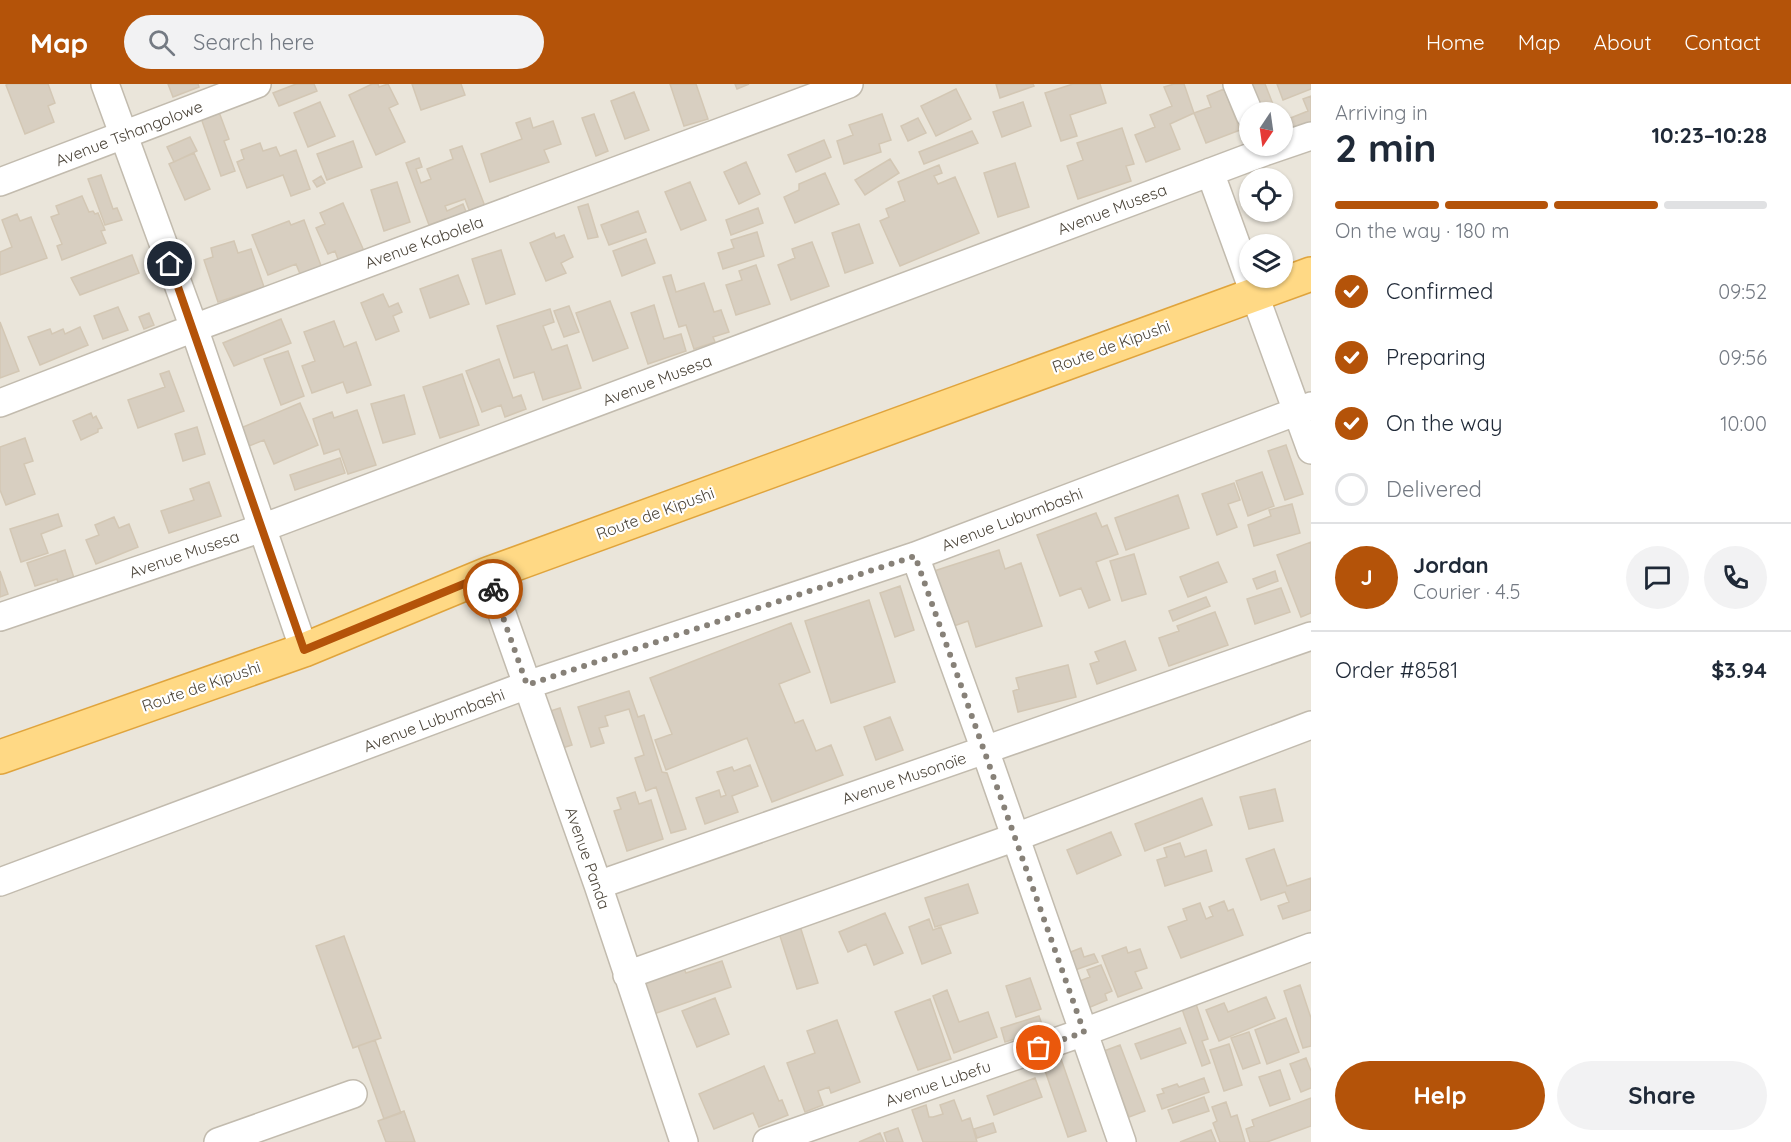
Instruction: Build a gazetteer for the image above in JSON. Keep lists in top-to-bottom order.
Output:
{
  "streets": {
    "highway": ["Route de Kipushi"],
    "street": [
      "Avenue Tshangolowe",
      "Avenue Musesa",
      "Avenue Kabolela",
      "Avenue Lubumbashi",
      "Avenue Musonoïe",
      "Avenue Panda",
      "Avenue Lubefu"
    ]
  },
  "crossings": [
    ["Route de Kipushi", "Avenue Panda"],
    ["Avenue Lubumbashi", "Avenue Panda"],
    ["Avenue Musonoïe", "Avenue Panda"]
  ],
  "north": "bottom",
  "page": {
    "header": "Map",
    "search": "Search here",
    "nav": [
      "Home",
      "Map",
      "About",
      "Contact"
    ],
    "heading": ["2 min", "Arriving in", "10:23–10:28"],
    "panel": [
      "Jordan",
      "Courier · 4.5",
      "Order #8581",
      "$3.94"
    ],
    "bar": "On the way · 180 m",
    "list": [
      ["Confirmed", "09:52"],
      ["Preparing", "09:56"],
      ["On the way", "10:00"],
      "Delivered"
    ],
    "round": "J",
    "buttons": ["Help", "Share"]
  }
}
